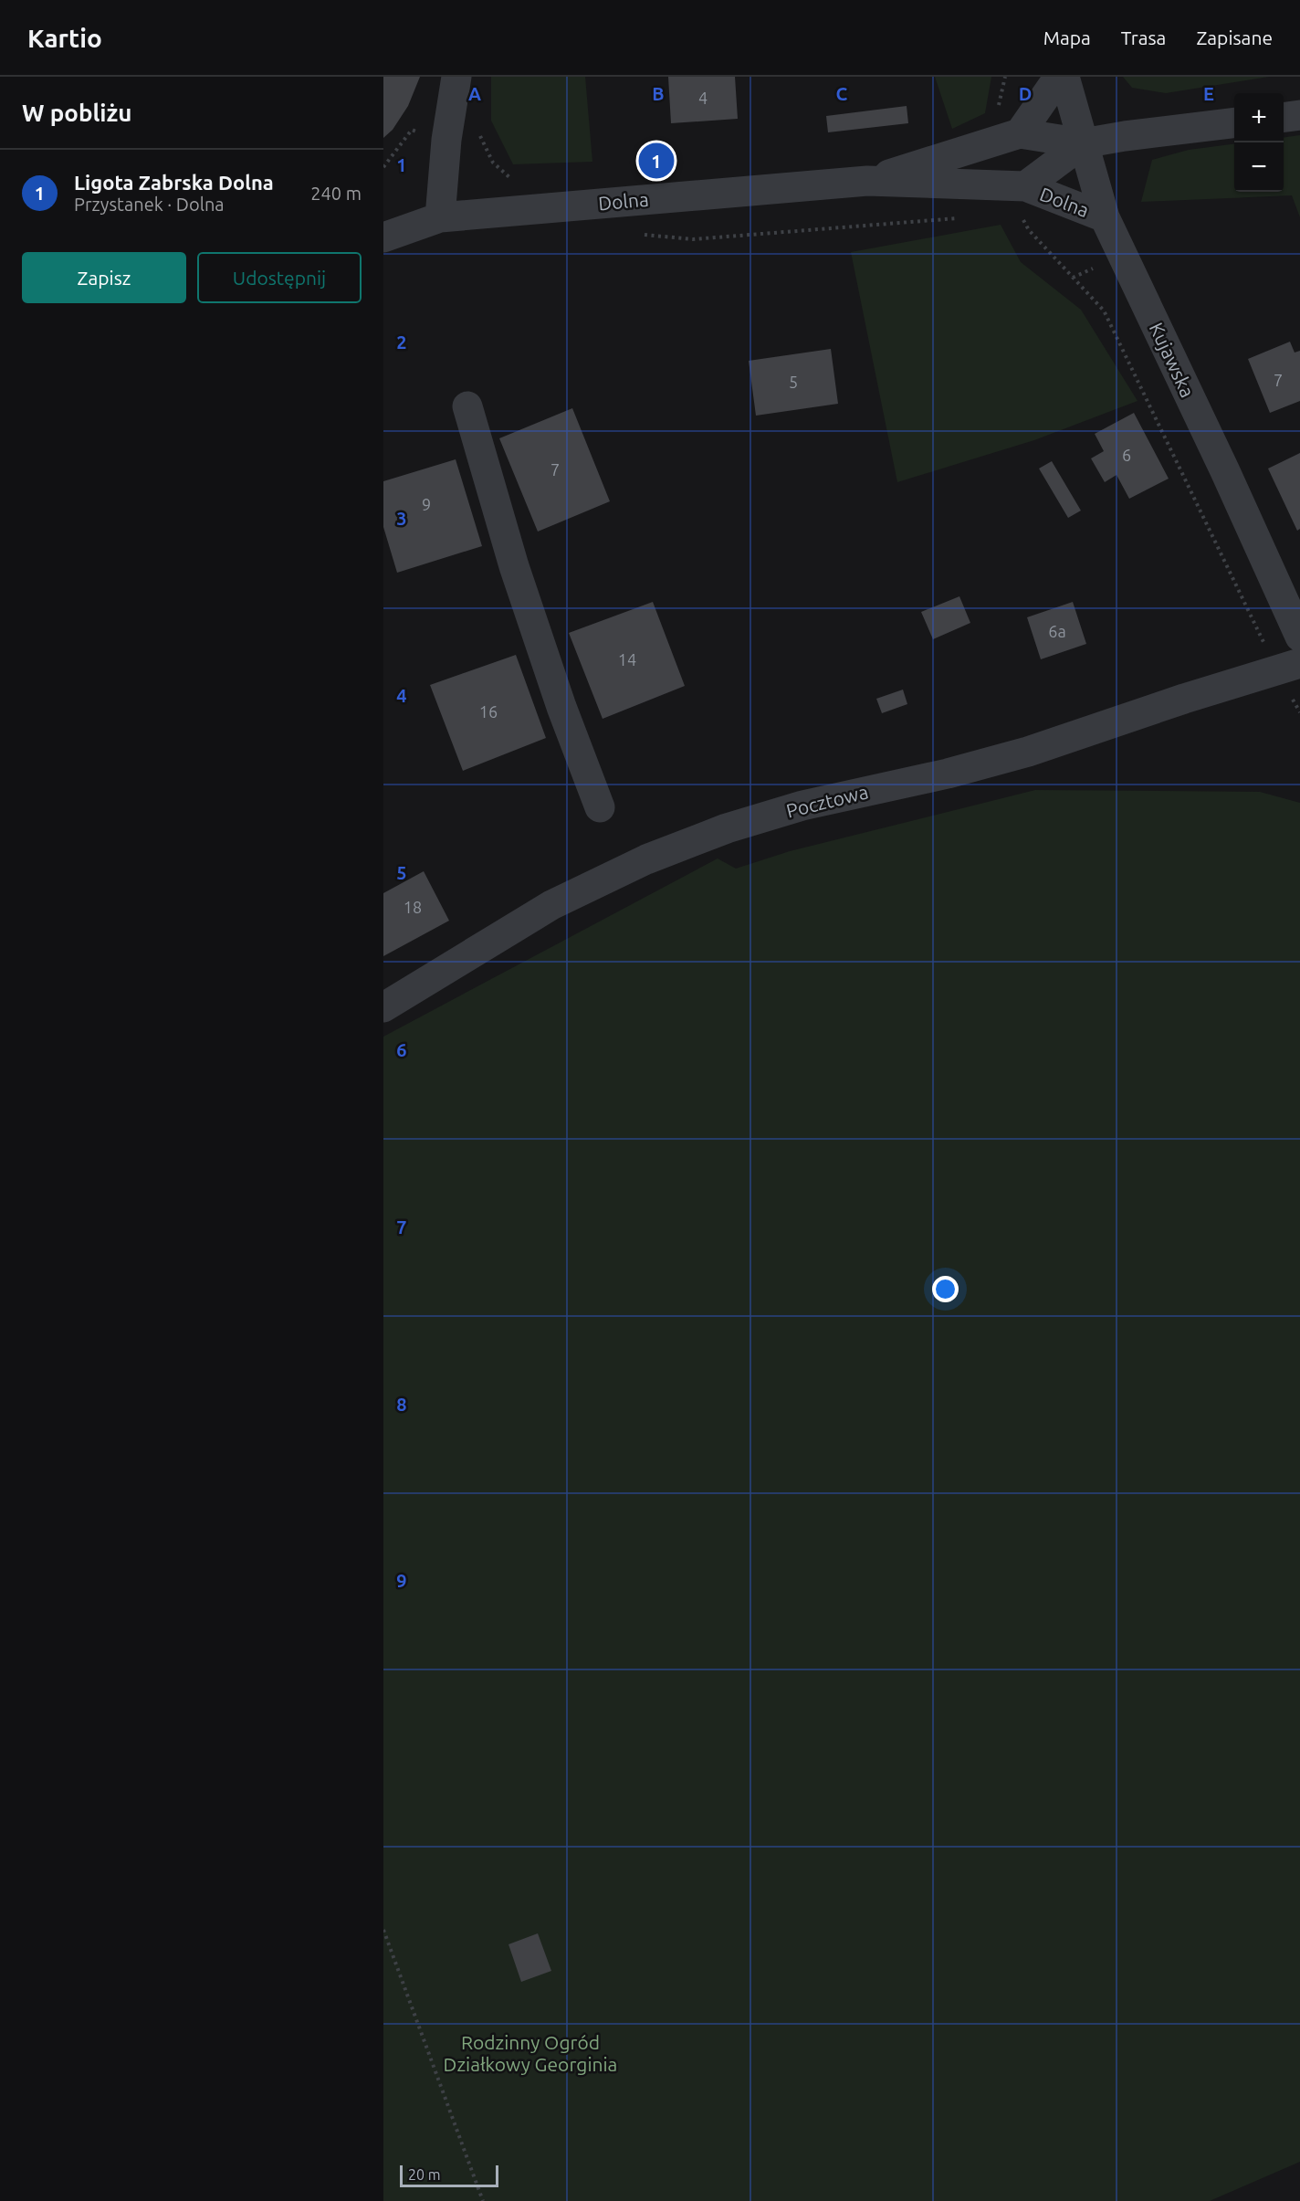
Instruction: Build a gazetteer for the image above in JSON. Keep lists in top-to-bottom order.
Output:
{
  "streets": {
    "street": ["Dolna", "Kujawska", "Pocztowa"]
  },
  "crossings": [
    ["Dolna", "Kujawska"]
  ],
  "parks": ["Rodzinny Ogród Działkowy Georginia"],
  "house_numbers": [
    "4",
    "7",
    "5",
    "6",
    "7",
    "9",
    "6a",
    "14",
    "16",
    "18"
  ],
  "scale_bar": "20 m",
  "page": {
    "header": "Kartio",
    "nav": ["Mapa", "Trasa", "Zapisane"],
    "heading": "W pobliżu",
    "map_buttons": ["+", "−"],
    "pins": "1",
    "list": [
      {
        "mark": "1",
        "name": "Ligota Zabrska Dolna",
        "note": "Przystanek · Dolna",
        "value": "240 m"
      }
    ],
    "buttons": ["Zapisz", "Udostępnij"],
    "scale": "20 m"
  },
  "grid": {
    "columns": [
      "A",
      "B",
      "C",
      "D",
      "E"
    ],
    "rows": [
      "1",
      "2",
      "3",
      "4",
      "5",
      "6",
      "7",
      "8",
      "9"
    ]
  }
}
